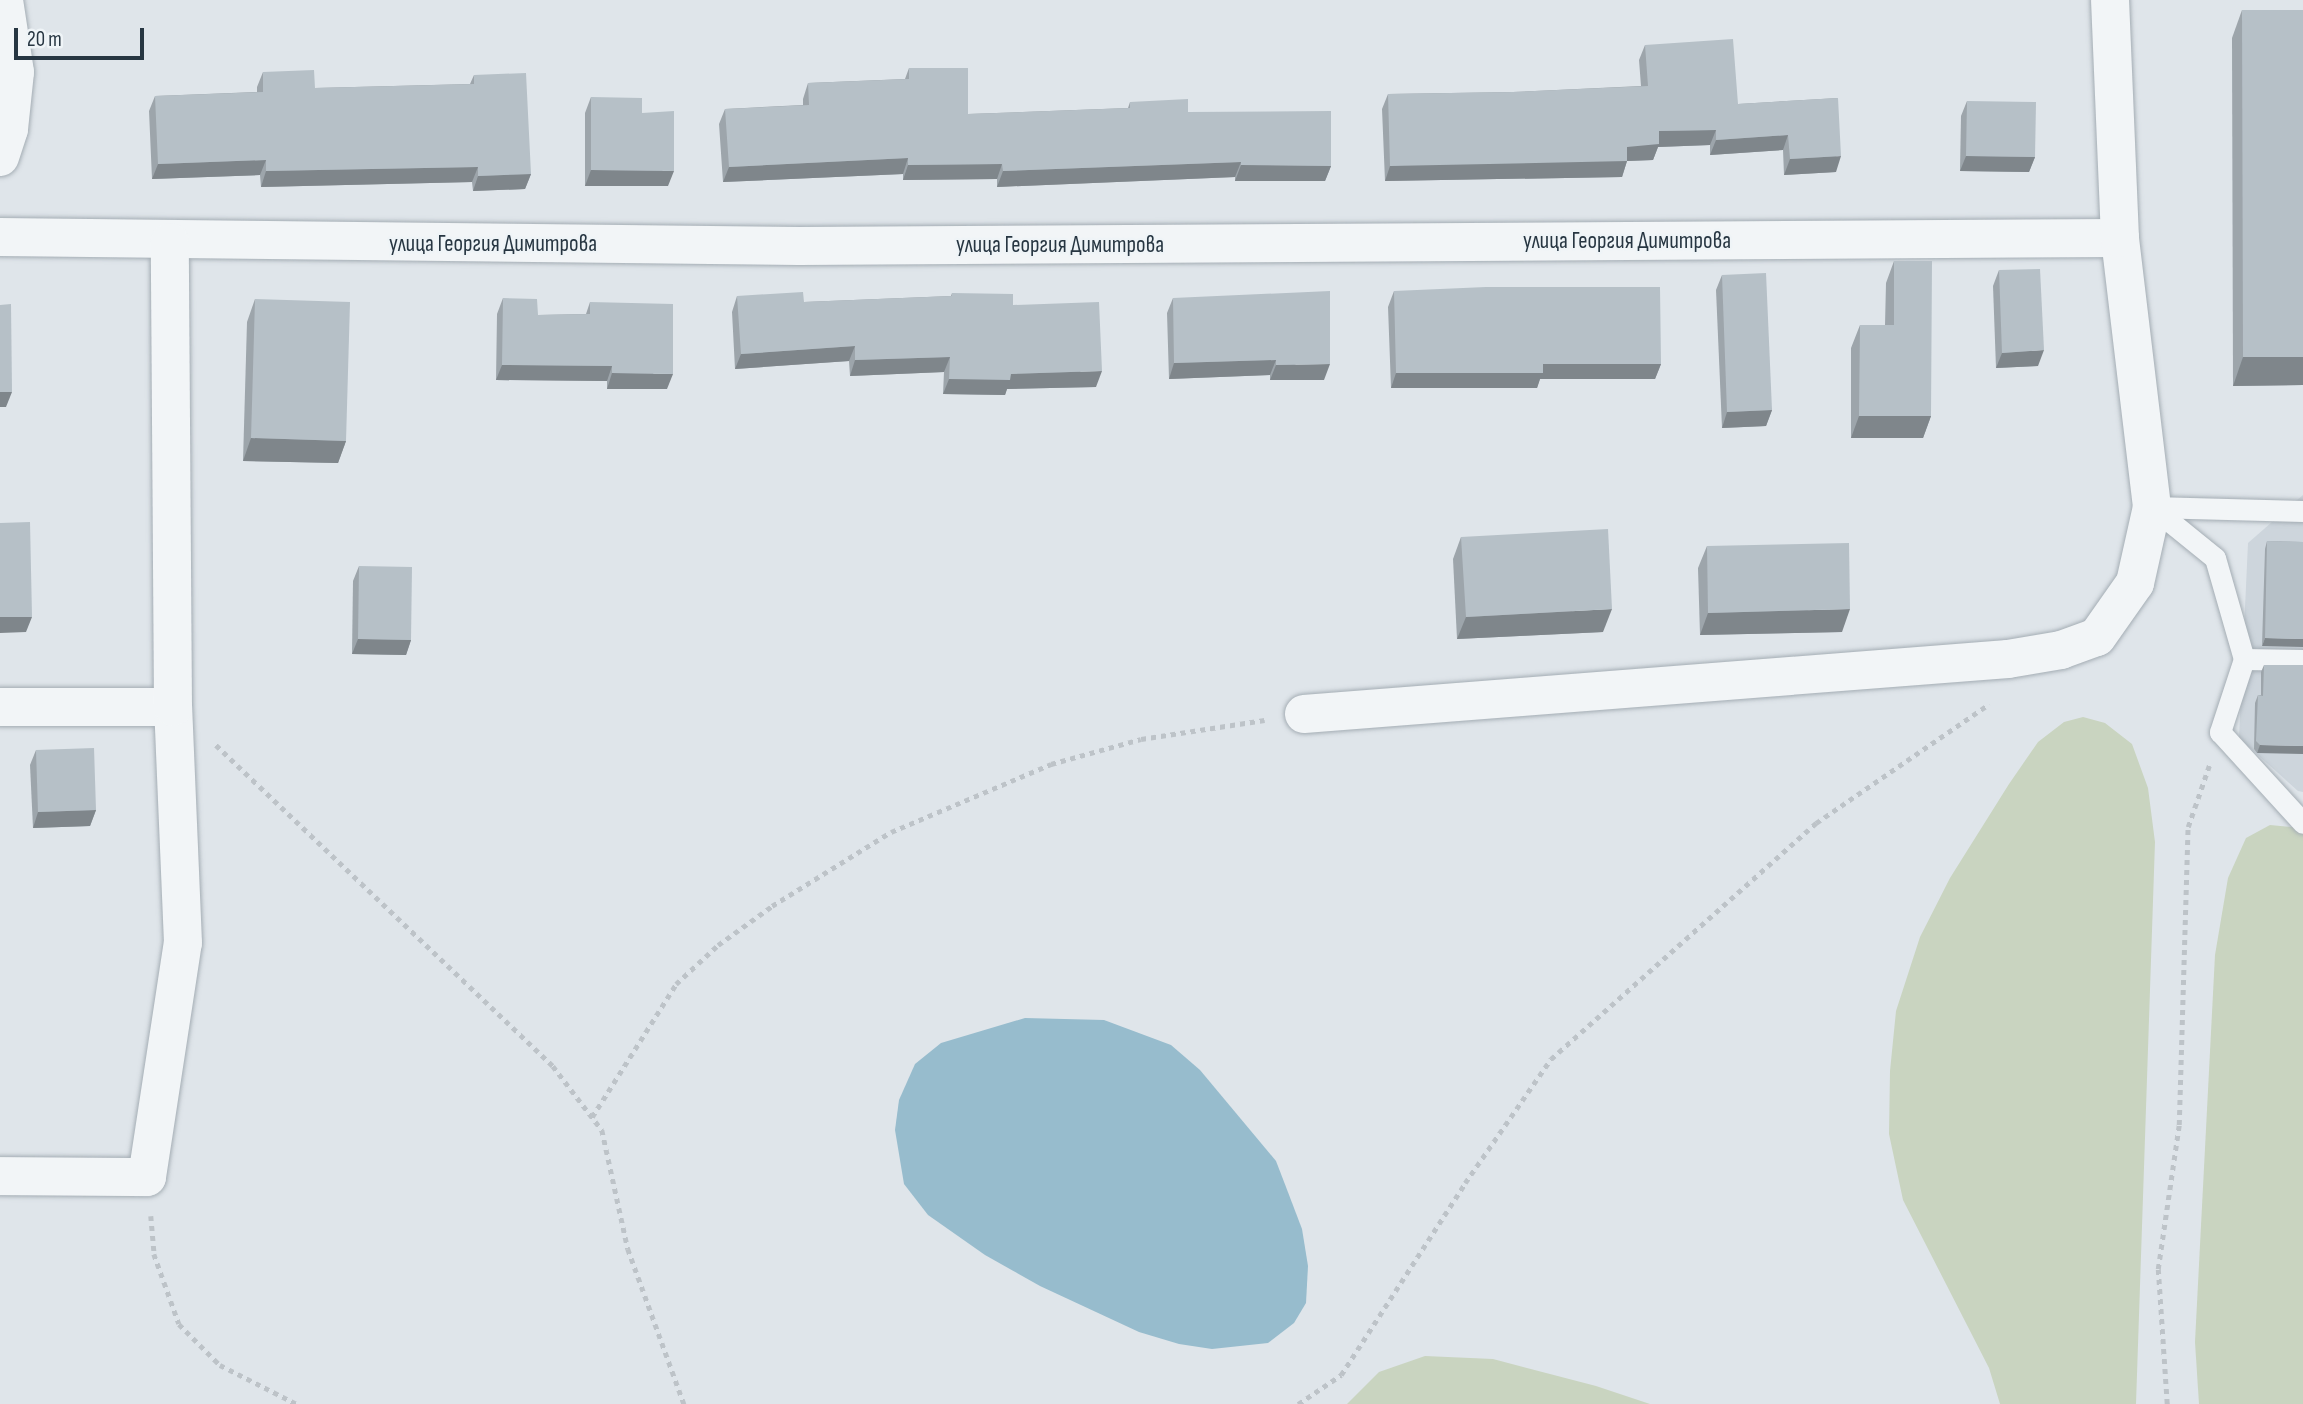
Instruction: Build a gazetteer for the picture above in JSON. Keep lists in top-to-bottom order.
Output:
{
  "streets": {
    "street": ["улица Георгия Димитрова"]
  },
  "scale_bar": "20 m"
}
